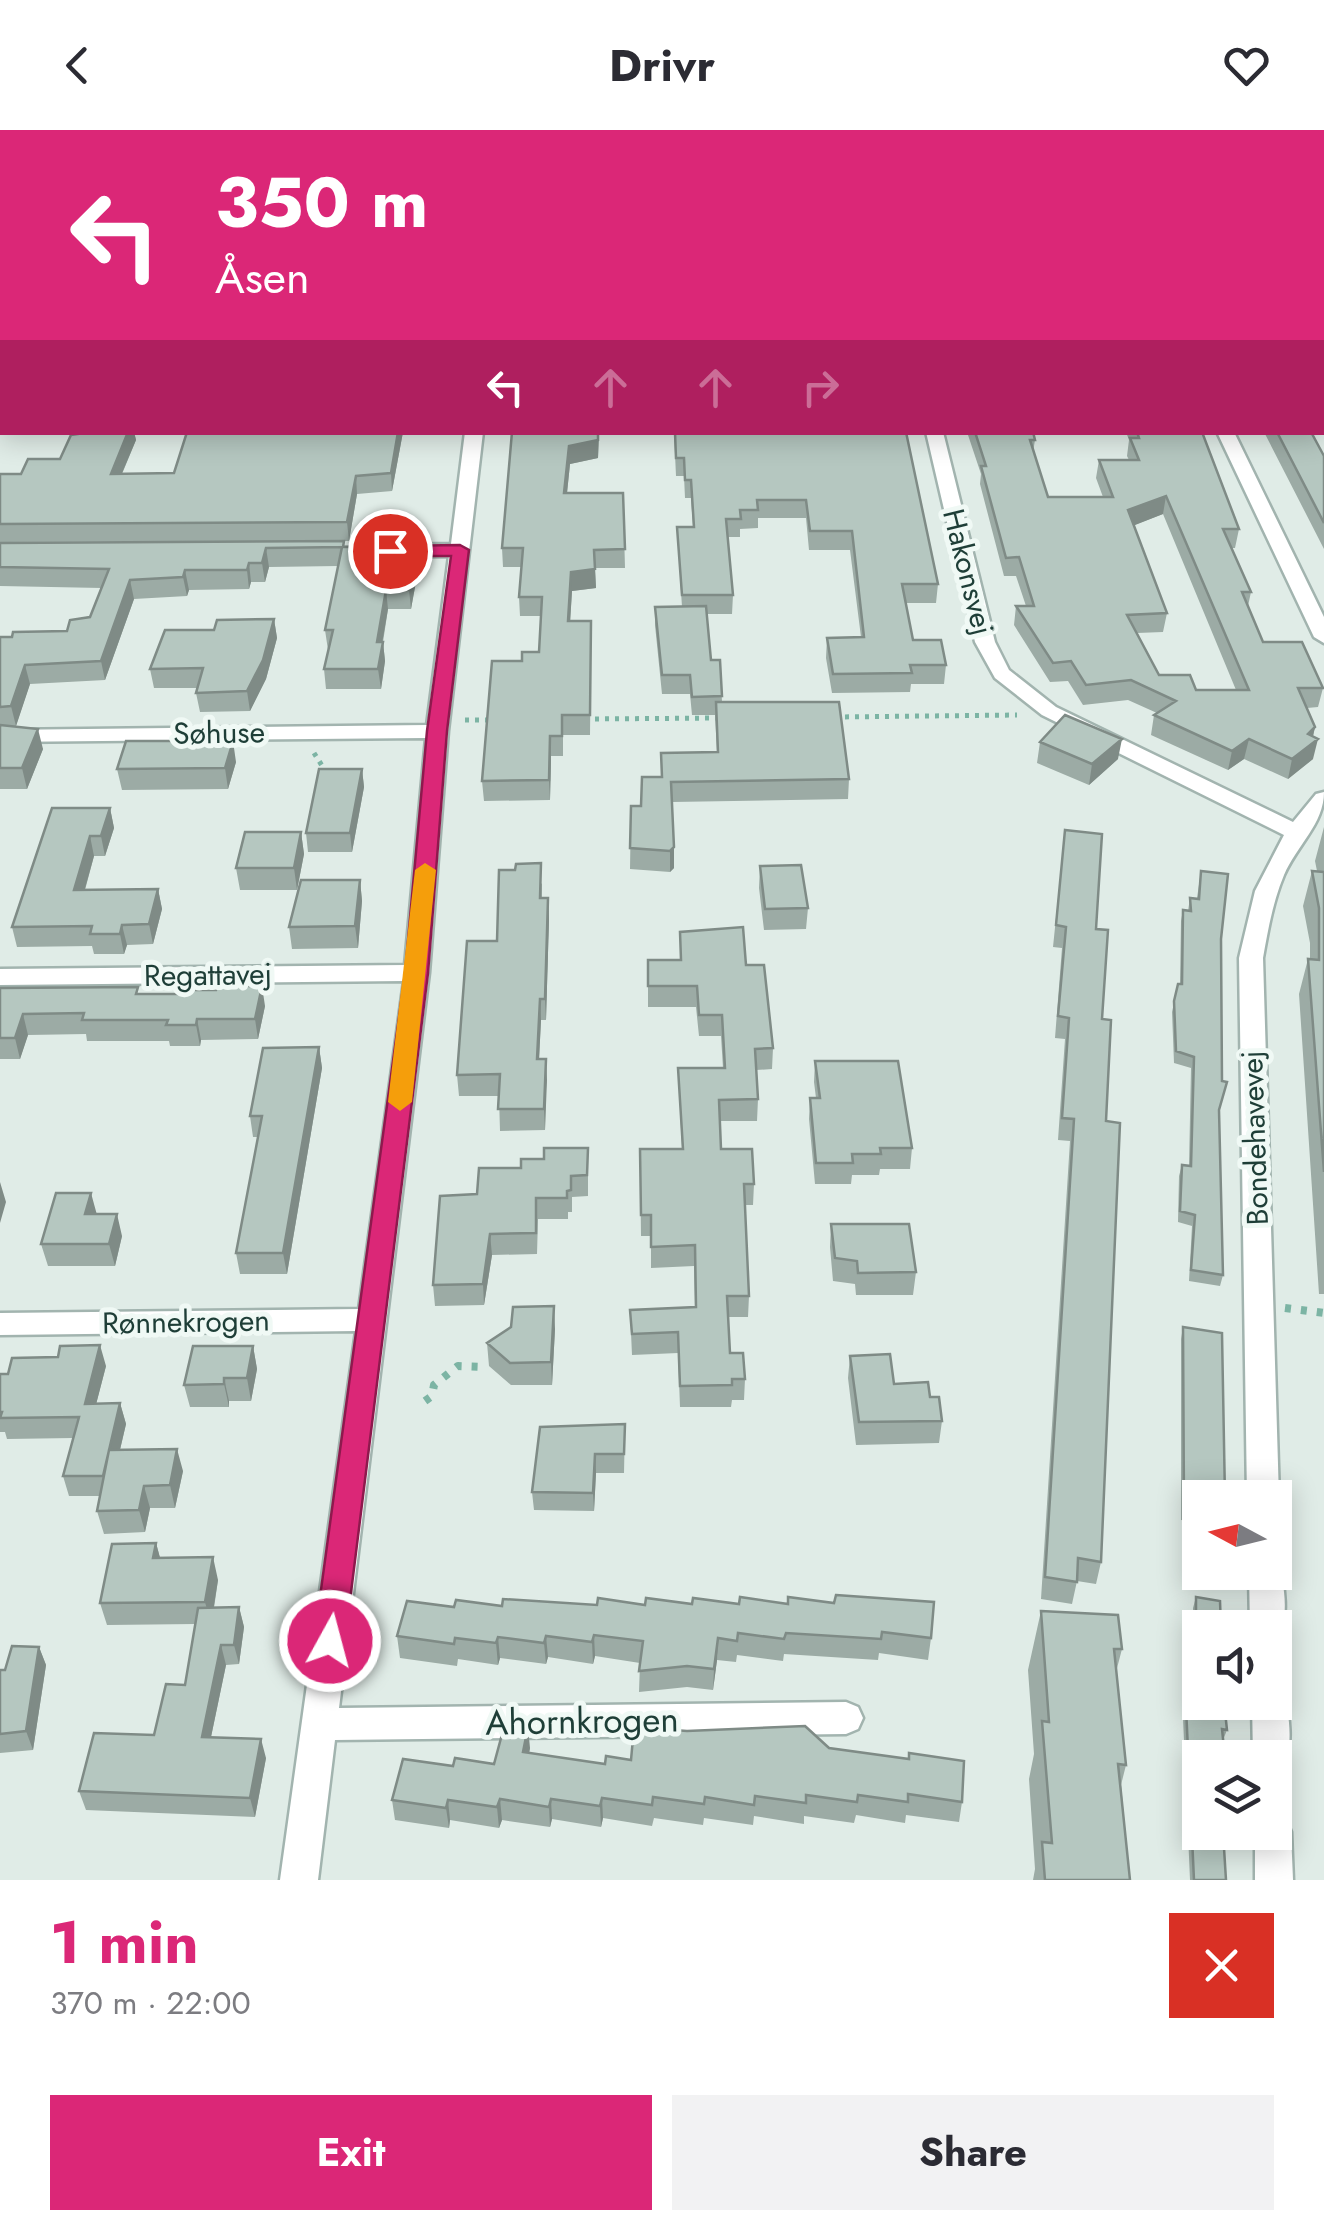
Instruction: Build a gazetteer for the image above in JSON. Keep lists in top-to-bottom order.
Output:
{
  "streets": {
    "street": [
      "Hakonsvej",
      "Søhuse",
      "Regattavej",
      "Bondehavevej",
      "Rønnekrogen",
      "Ahornkrogen"
    ]
  },
  "crossings": [
    ["Hakonsvej", "Bondehavevej"]
  ],
  "north": "left",
  "page": {
    "header": "Drivr",
    "turn": ["350 m", "Åsen"],
    "heading": ["1 min", "370 m · 22:00"],
    "buttons": ["Exit", "Share"]
  }
}
